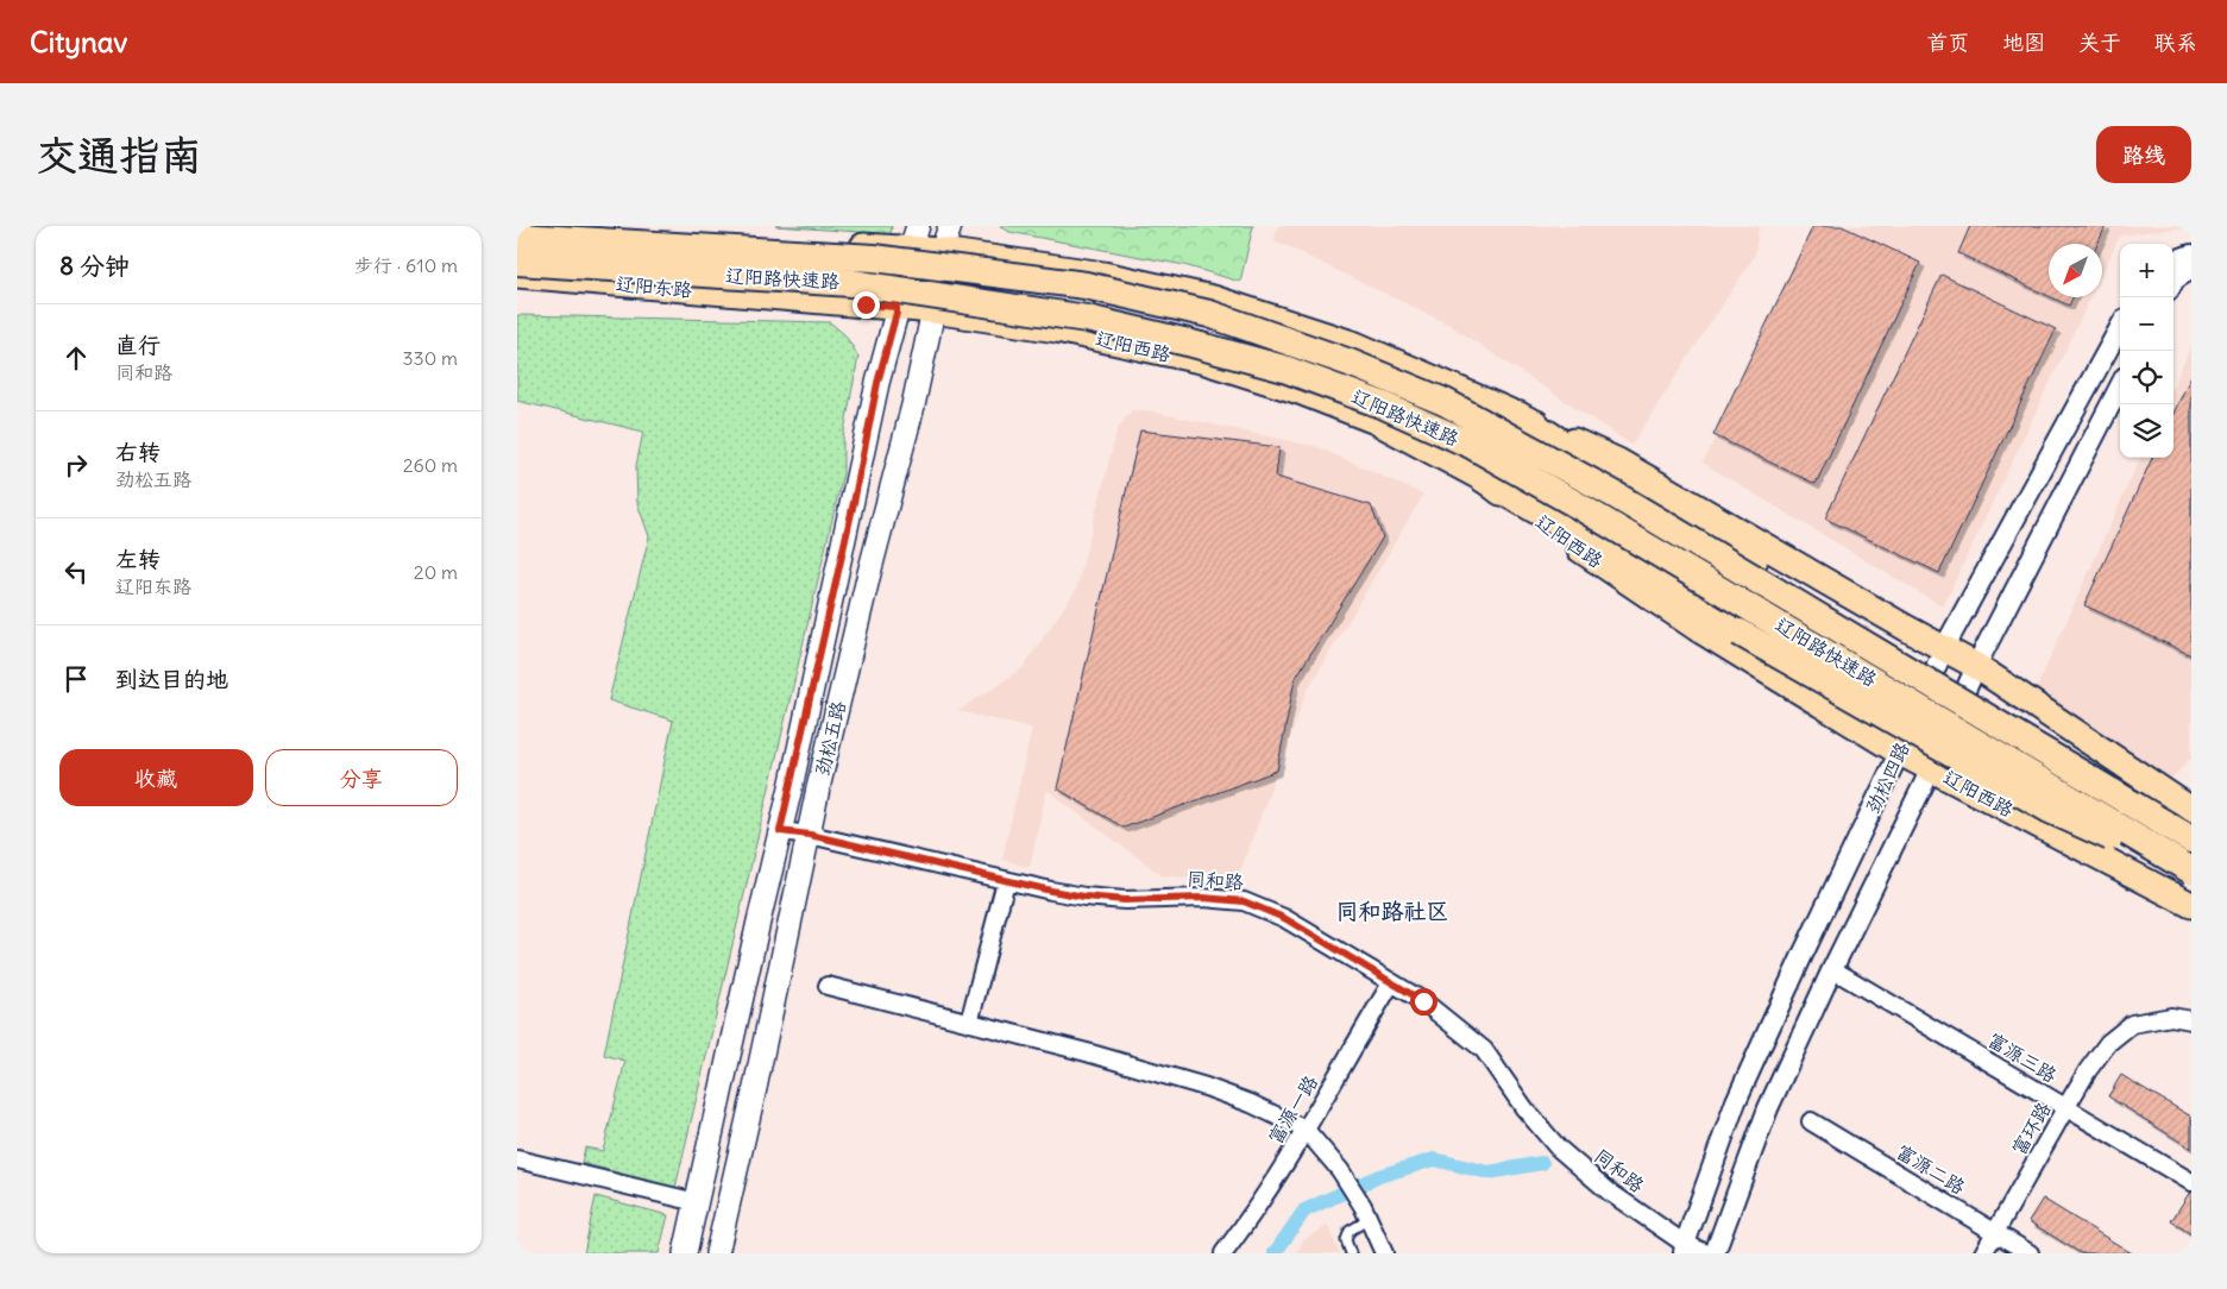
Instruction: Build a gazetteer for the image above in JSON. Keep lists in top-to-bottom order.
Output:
{
  "streets": {
    "highway": ["辽阳路快速路"],
    "main road": ["辽阳东路", "辽阳西路", "劲松五路"],
    "street": [
      "劲松四路",
      "同和路",
      "富源三路",
      "富源一路",
      "富环路",
      "富源二路"
    ]
  },
  "crossings": [
    ["辽阳东路", "辽阳西路"],
    ["辽阳东路", "劲松五路"],
    ["辽阳西路", "劲松五路"],
    ["辽阳西路", "劲松四路"],
    ["劲松五路", "同和路"],
    ["劲松四路", "同和路"],
    ["劲松四路", "富源三路"],
    ["同和路", "富源一路"],
    ["富源三路", "富环路"],
    ["富环路", "富源二路"]
  ],
  "districts": ["同和路社区"],
  "north": "bottom left",
  "page": {
    "header": "Citynav",
    "nav": [
      "首页",
      "地图",
      "关于",
      "联系"
    ],
    "buttons": [
      "路线",
      ["收藏", "分享"]
    ],
    "title": "交通指南",
    "heading": ["8 分钟", "步行 · 610 m"],
    "map_buttons": ["+", "−"],
    "list": [
      ["直行", "同和路", "330 m"],
      ["右转", "劲松五路", "260 m"],
      ["左转", "辽阳东路", "20 m"],
      "到达目的地"
    ]
  }
}
